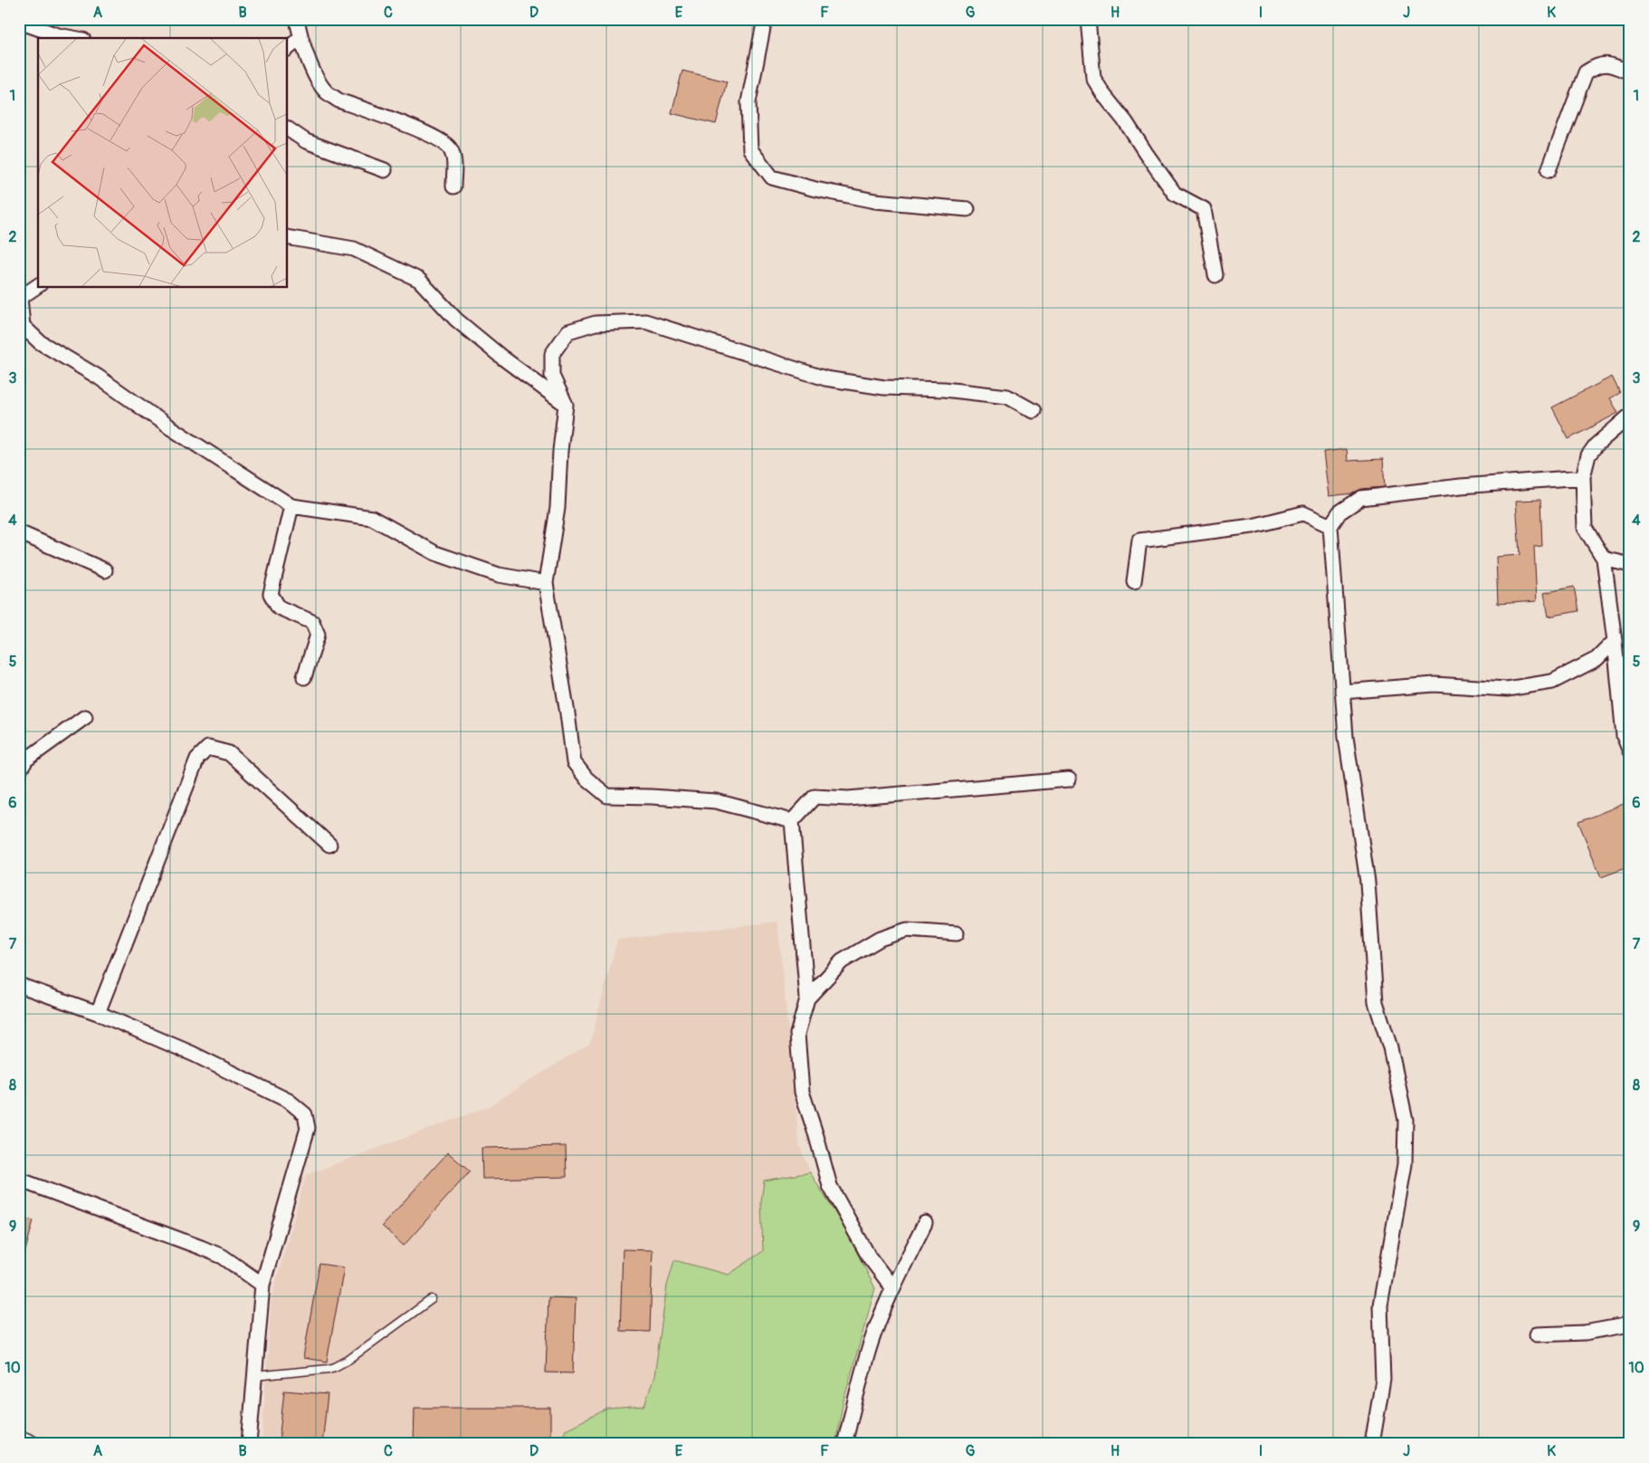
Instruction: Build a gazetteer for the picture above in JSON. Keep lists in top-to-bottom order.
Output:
{
  "grid": {
    "columns": [
      "A",
      "B",
      "C",
      "D",
      "E",
      "F",
      "G",
      "H",
      "I",
      "J",
      "K"
    ],
    "rows": [
      "1",
      "2",
      "3",
      "4",
      "5",
      "6",
      "7",
      "8",
      "9",
      "10"
    ]
  }
}
